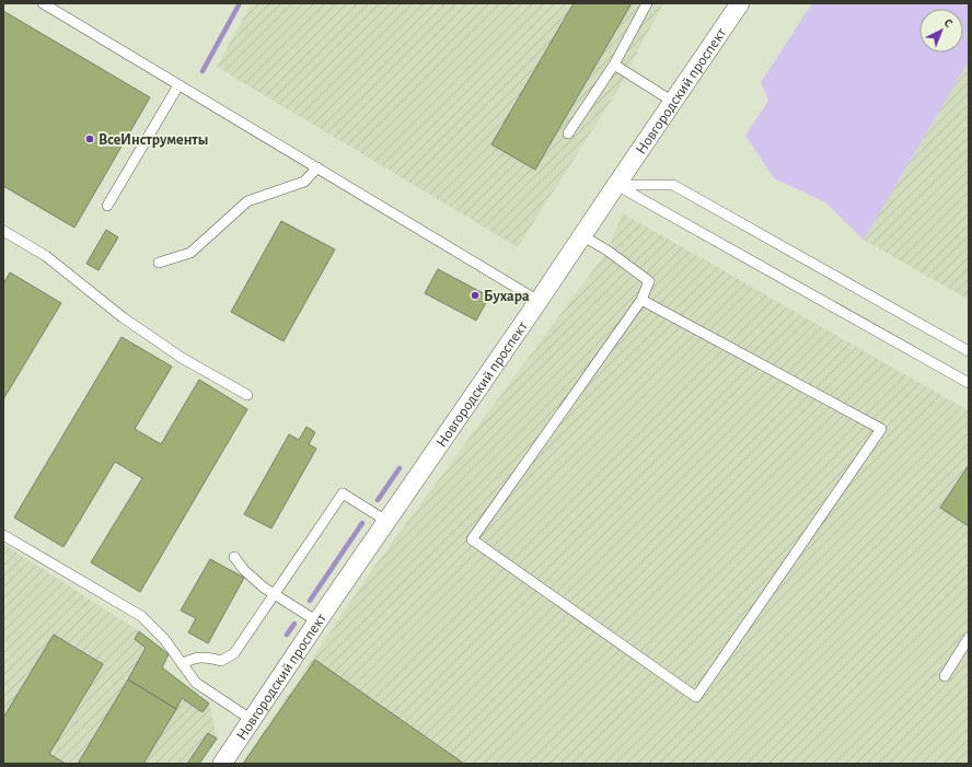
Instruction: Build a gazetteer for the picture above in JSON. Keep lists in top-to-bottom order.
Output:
{
  "streets": {
    "street": ["Новгородский проспект"]
  },
  "places": ["ВсеИнструменты", "Бухара"],
  "north": "top right"
}
